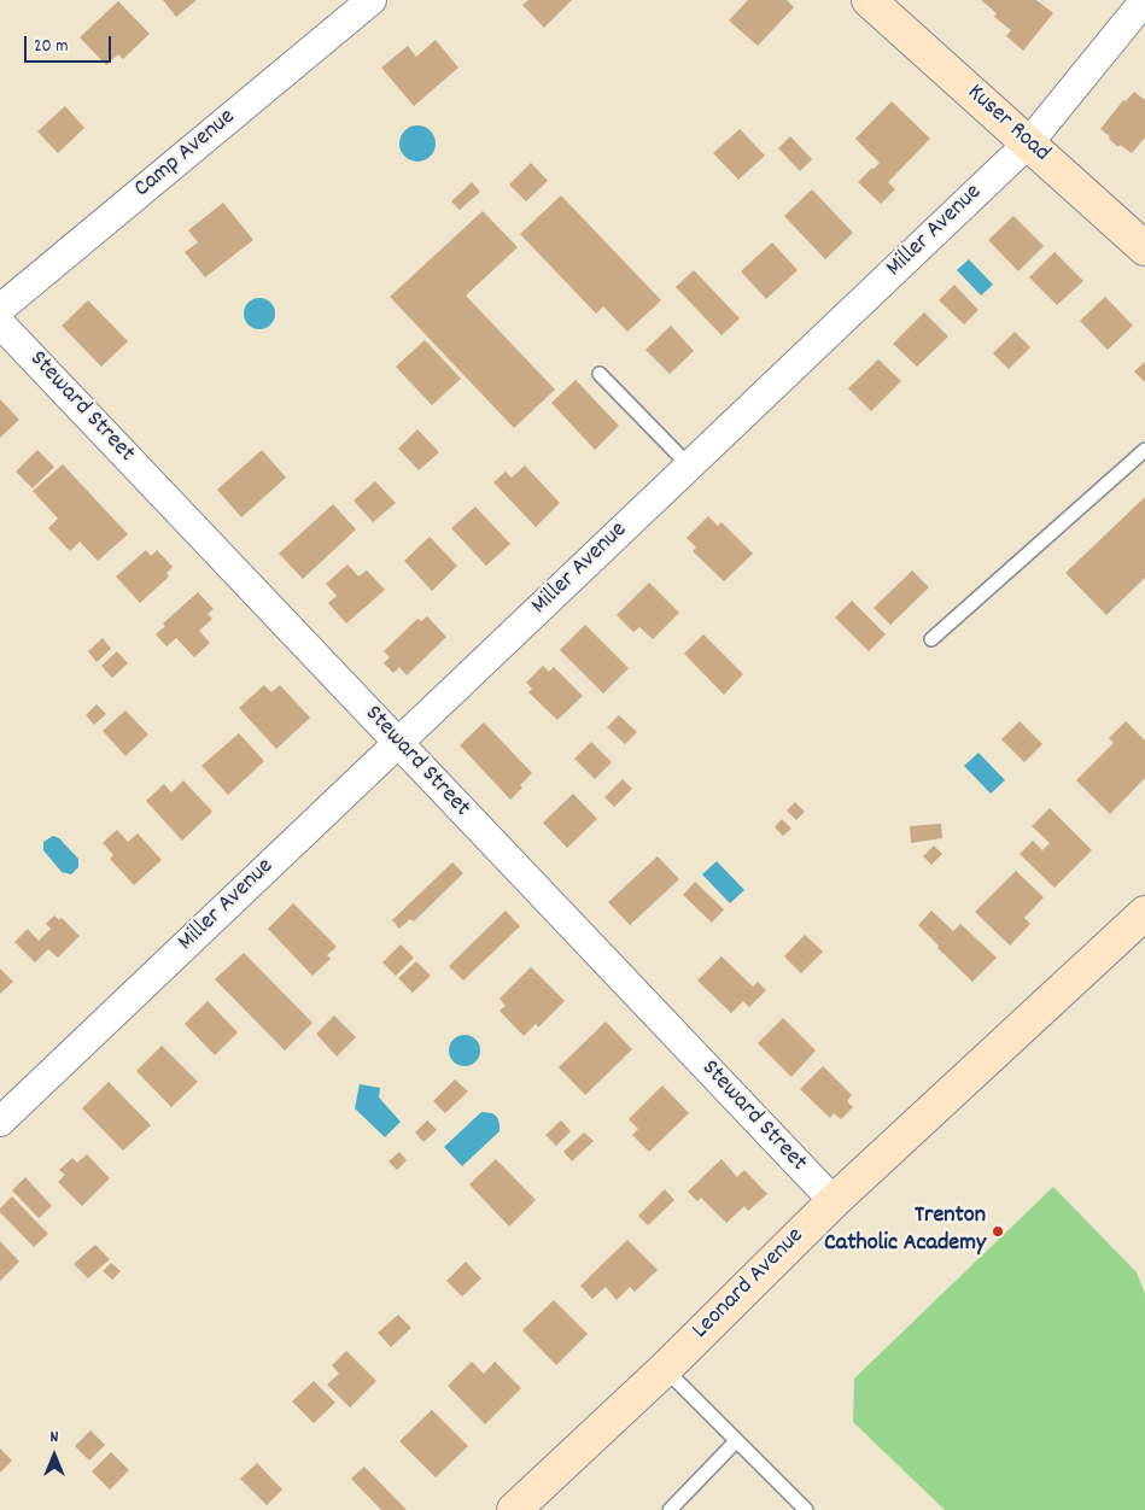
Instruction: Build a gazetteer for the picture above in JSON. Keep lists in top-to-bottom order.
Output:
{
  "streets": {
    "street": [
      "Kuser Road",
      "Camp Avenue",
      "Miller Avenue",
      "Steward Street",
      "Leonard Avenue"
    ]
  },
  "crossings": [
    ["Kuser Road", "Miller Avenue"],
    ["Miller Avenue", "Steward Street"],
    ["Steward Street", "Leonard Avenue"]
  ],
  "places": ["Trenton Catholic Academy"],
  "scale_bar": "20 m",
  "north": "top"
}
